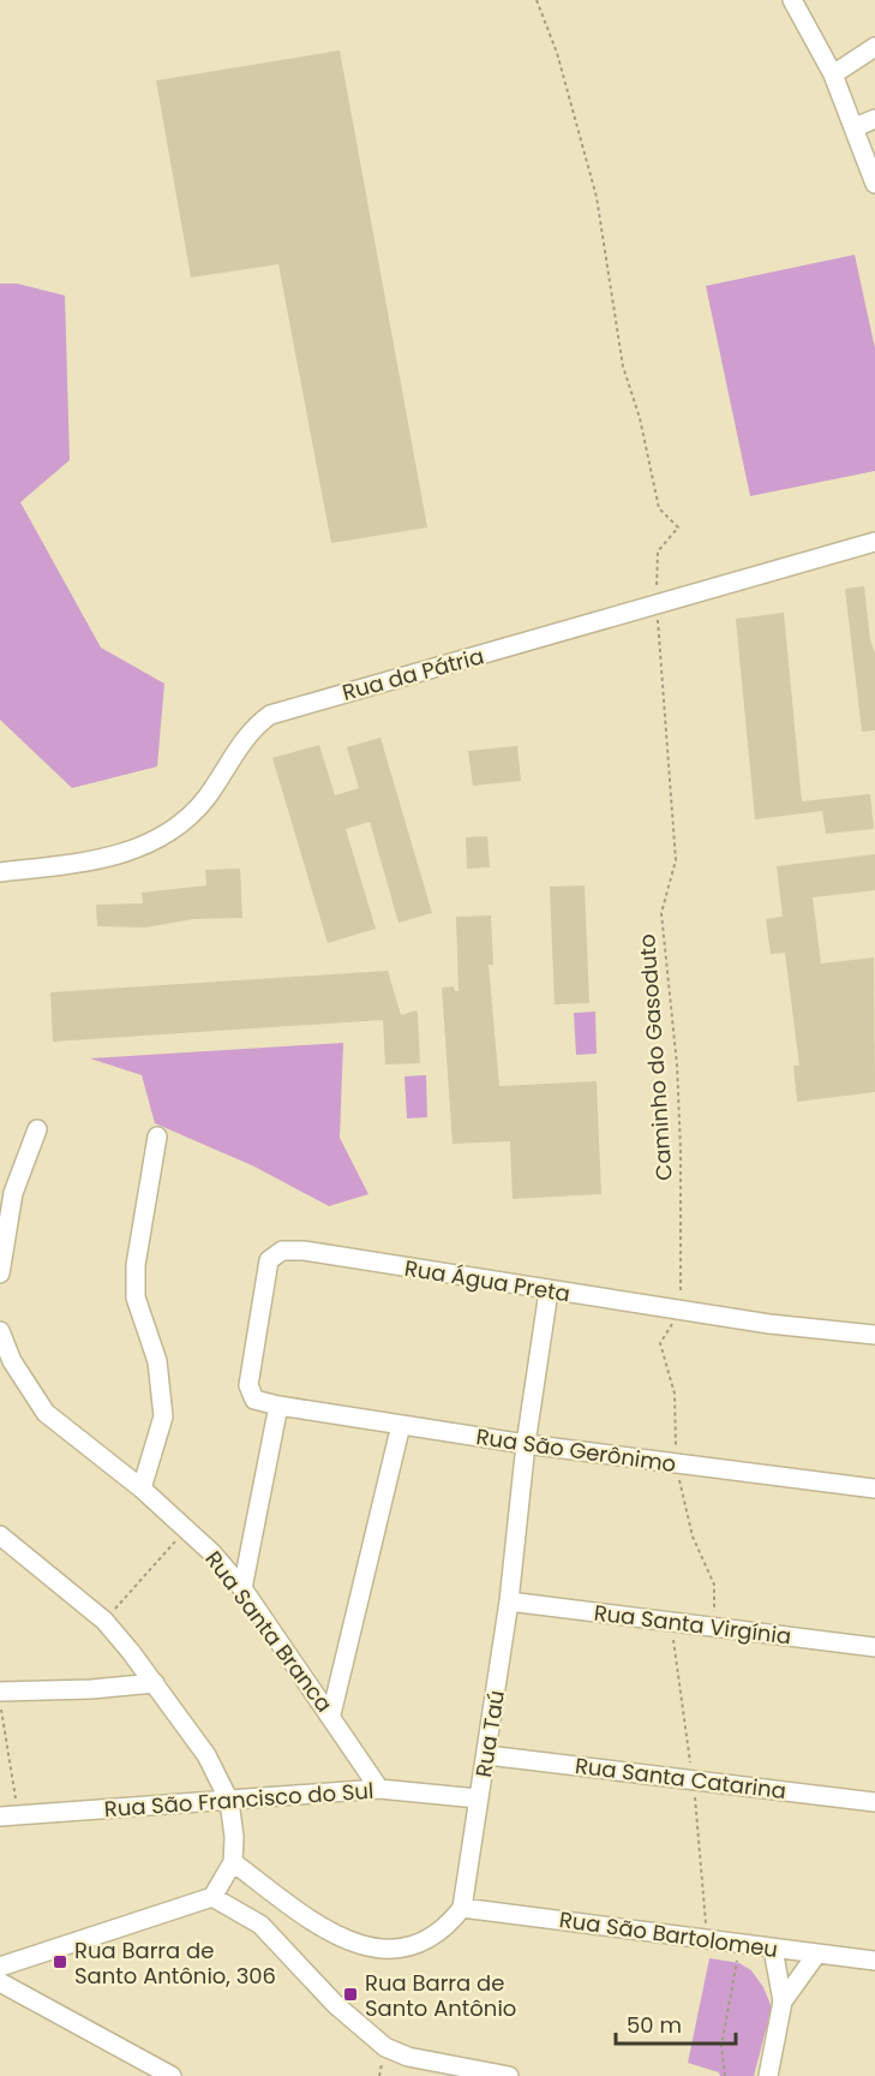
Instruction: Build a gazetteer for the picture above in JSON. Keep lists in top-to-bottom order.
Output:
{
  "streets": {
    "street": [
      "Rua da Pátria",
      "Rua Água Preta",
      "Rua São Gerônimo",
      "Rua Santa Virgínia",
      "Rua Santa Branca",
      "Rua Taú",
      "Rua Santa Catarina",
      "Rua São Francisco do Sul",
      "Rua São Bartolomeu"
    ],
    "path": ["Caminho do Gasoduto"]
  },
  "crossings": [
    ["Rua da Pátria", "Caminho do Gasoduto"],
    ["Caminho do Gasoduto", "Rua Água Preta"],
    ["Rua Água Preta", "Rua São Gerônimo"],
    ["Rua Água Preta", "Rua Taú"],
    ["Rua São Gerônimo", "Rua Taú"],
    ["Rua Santa Virgínia", "Rua Taú"],
    ["Rua Santa Branca", "Rua São Francisco do Sul"],
    ["Rua Taú", "Rua Santa Catarina"],
    ["Rua Taú", "Rua São Francisco do Sul"],
    ["Rua Taú", "Rua São Bartolomeu"]
  ],
  "places": {
    "transit": ["Rua Barra de Santo Antônio, 306", "Rua Barra de Santo Antônio"]
  },
  "scale_bar": "50 m"
}
